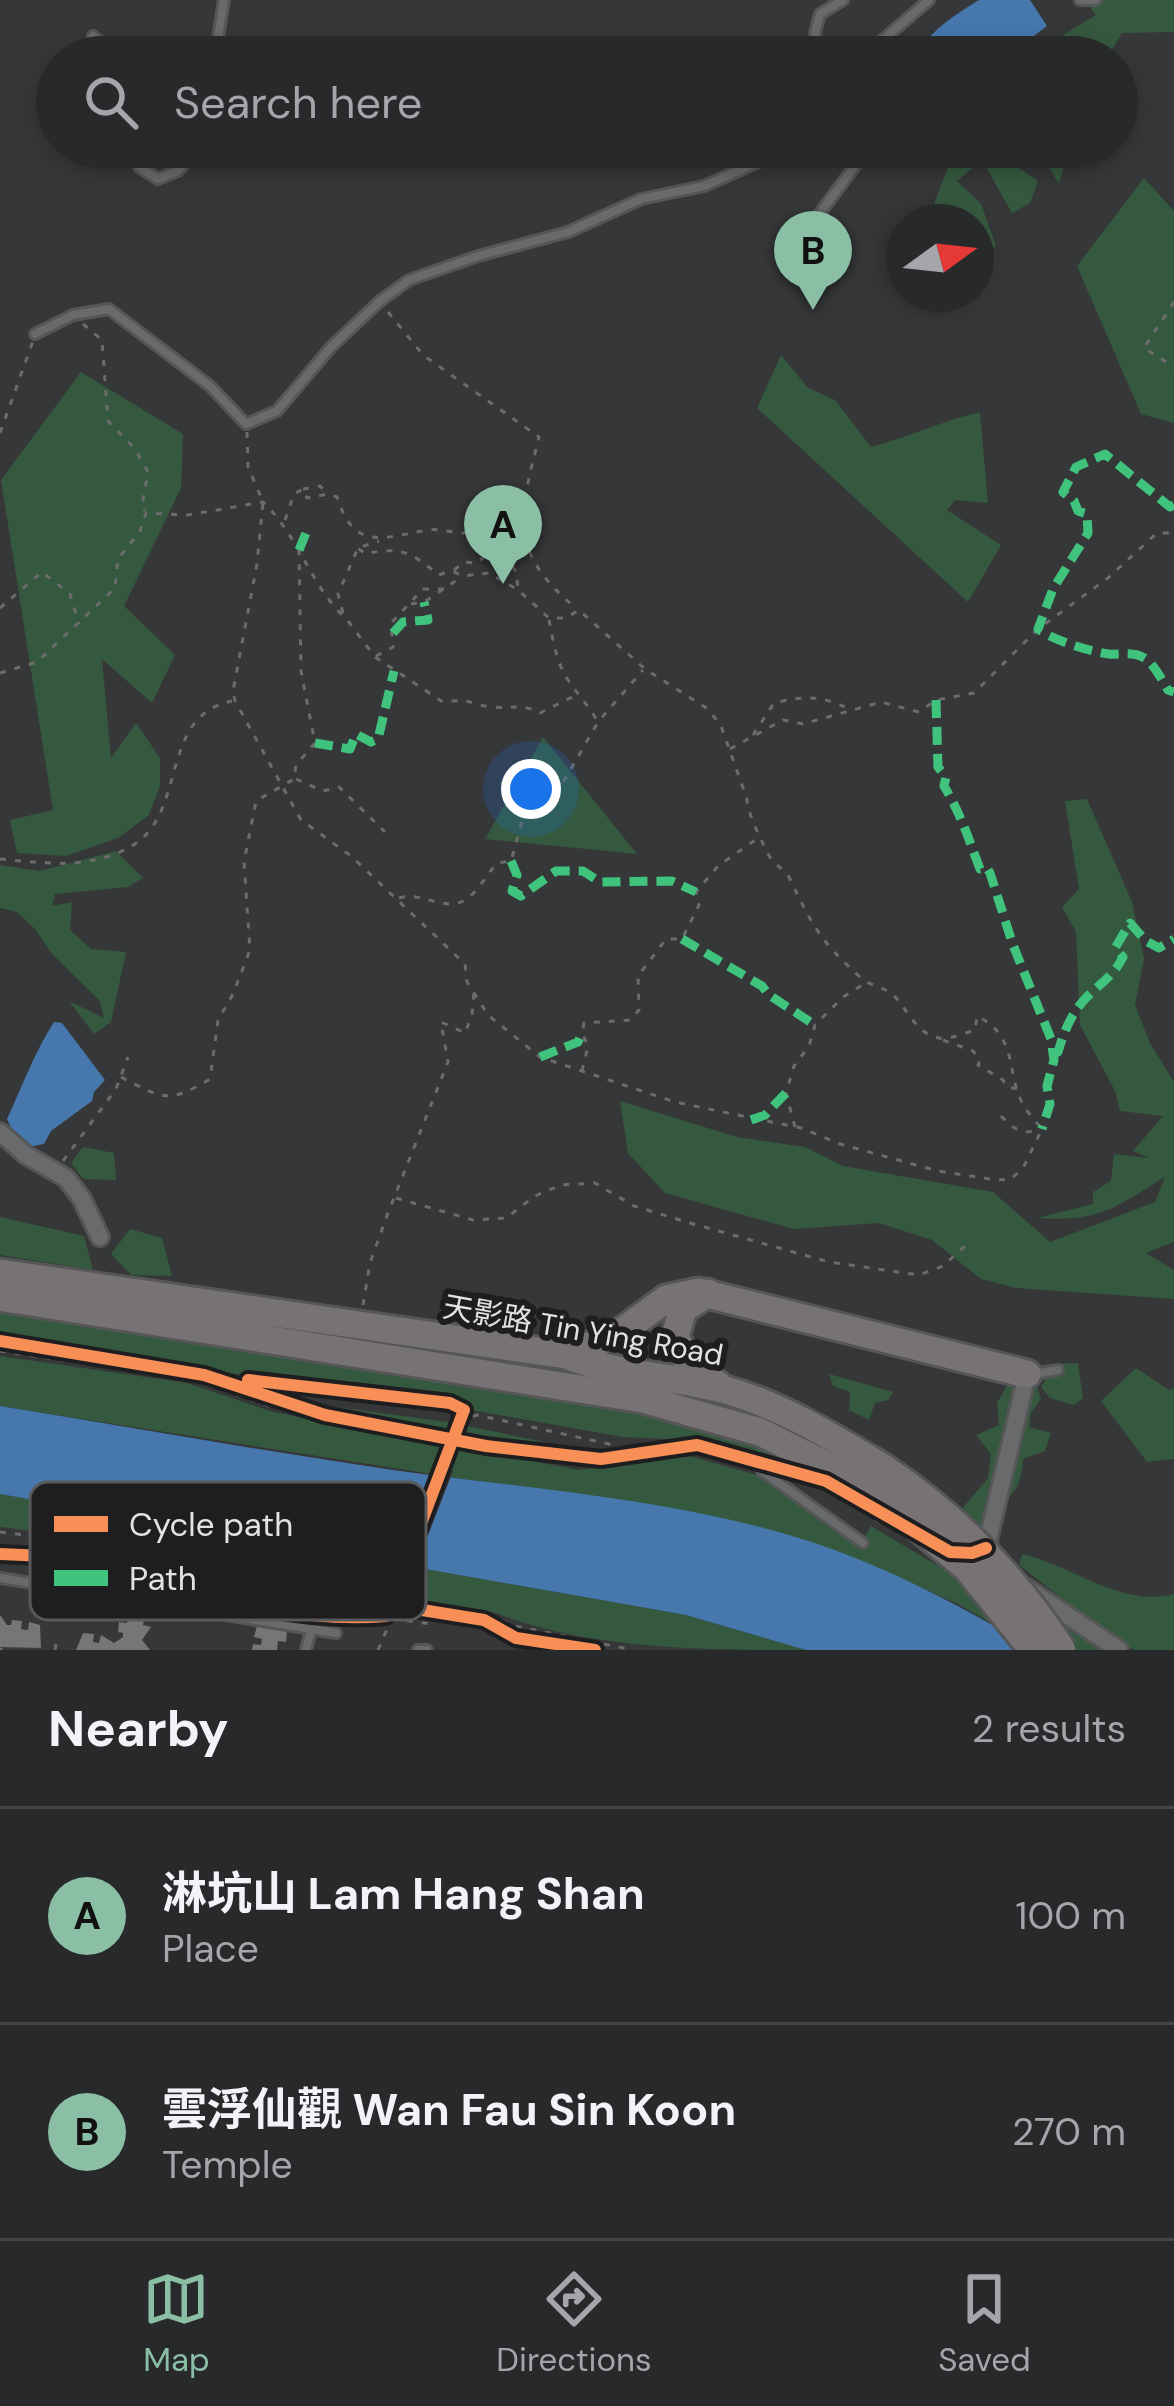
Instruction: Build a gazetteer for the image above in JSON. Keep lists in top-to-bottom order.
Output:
{
  "streets": {
    "main road": ["天影路 Tin Ying Road"]
  },
  "legend": ["Cycle path", "Path"],
  "north": "right",
  "page": {
    "search": "Search here",
    "pins": ["B", "A"],
    "heading": ["Nearby", "2 results"],
    "list": [
      {
        "mark": "A",
        "name": "淋坑山 Lam Hang Shan",
        "note": "Place",
        "value": "100 m"
      },
      {
        "mark": "B",
        "name": "雲浮仙觀 Wan Fau Sin Koon",
        "note": "Temple",
        "value": "270 m"
      }
    ],
    "nav": ["Map", "Directions", "Saved"]
  }
}
